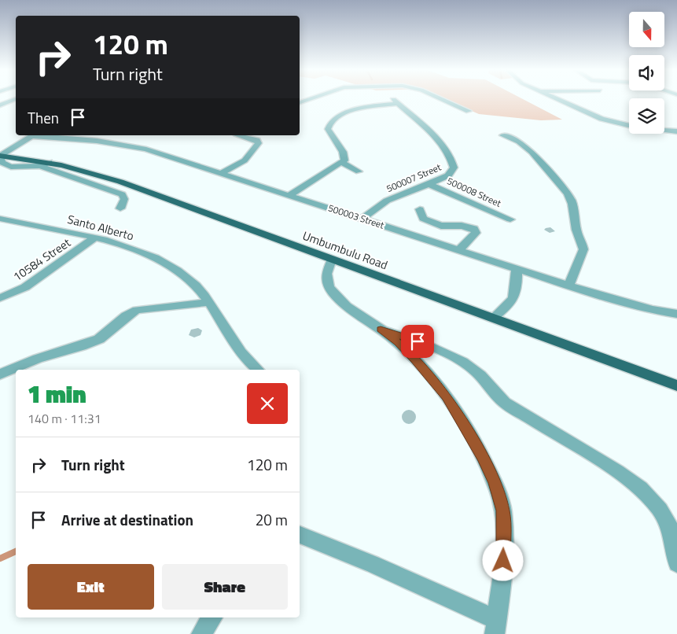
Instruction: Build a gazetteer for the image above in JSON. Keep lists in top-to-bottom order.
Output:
{
  "streets": {
    "main road": ["Umbumbulu Road"],
    "street": [
      "500007 Street",
      "500008 Street",
      "500003 Street",
      "Santo Alberto",
      "10584 Street"
    ]
  },
  "crossings": [
    ["500007 Street", "500008 Street"],
    ["500007 Street", "500003 Street"],
    ["Santo Alberto", "10584 Street"]
  ],
  "north": "bottom",
  "page": {
    "turn": ["120 m", "Turn right"],
    "then": "Then",
    "heading": ["1 min", "140 m · 11:31"],
    "list": [
      {
        "name": "Turn right",
        "value": "120 m"
      },
      {
        "name": "Arrive at destination",
        "value": "20 m"
      }
    ],
    "buttons": ["Exit", "Share"]
  }
}
